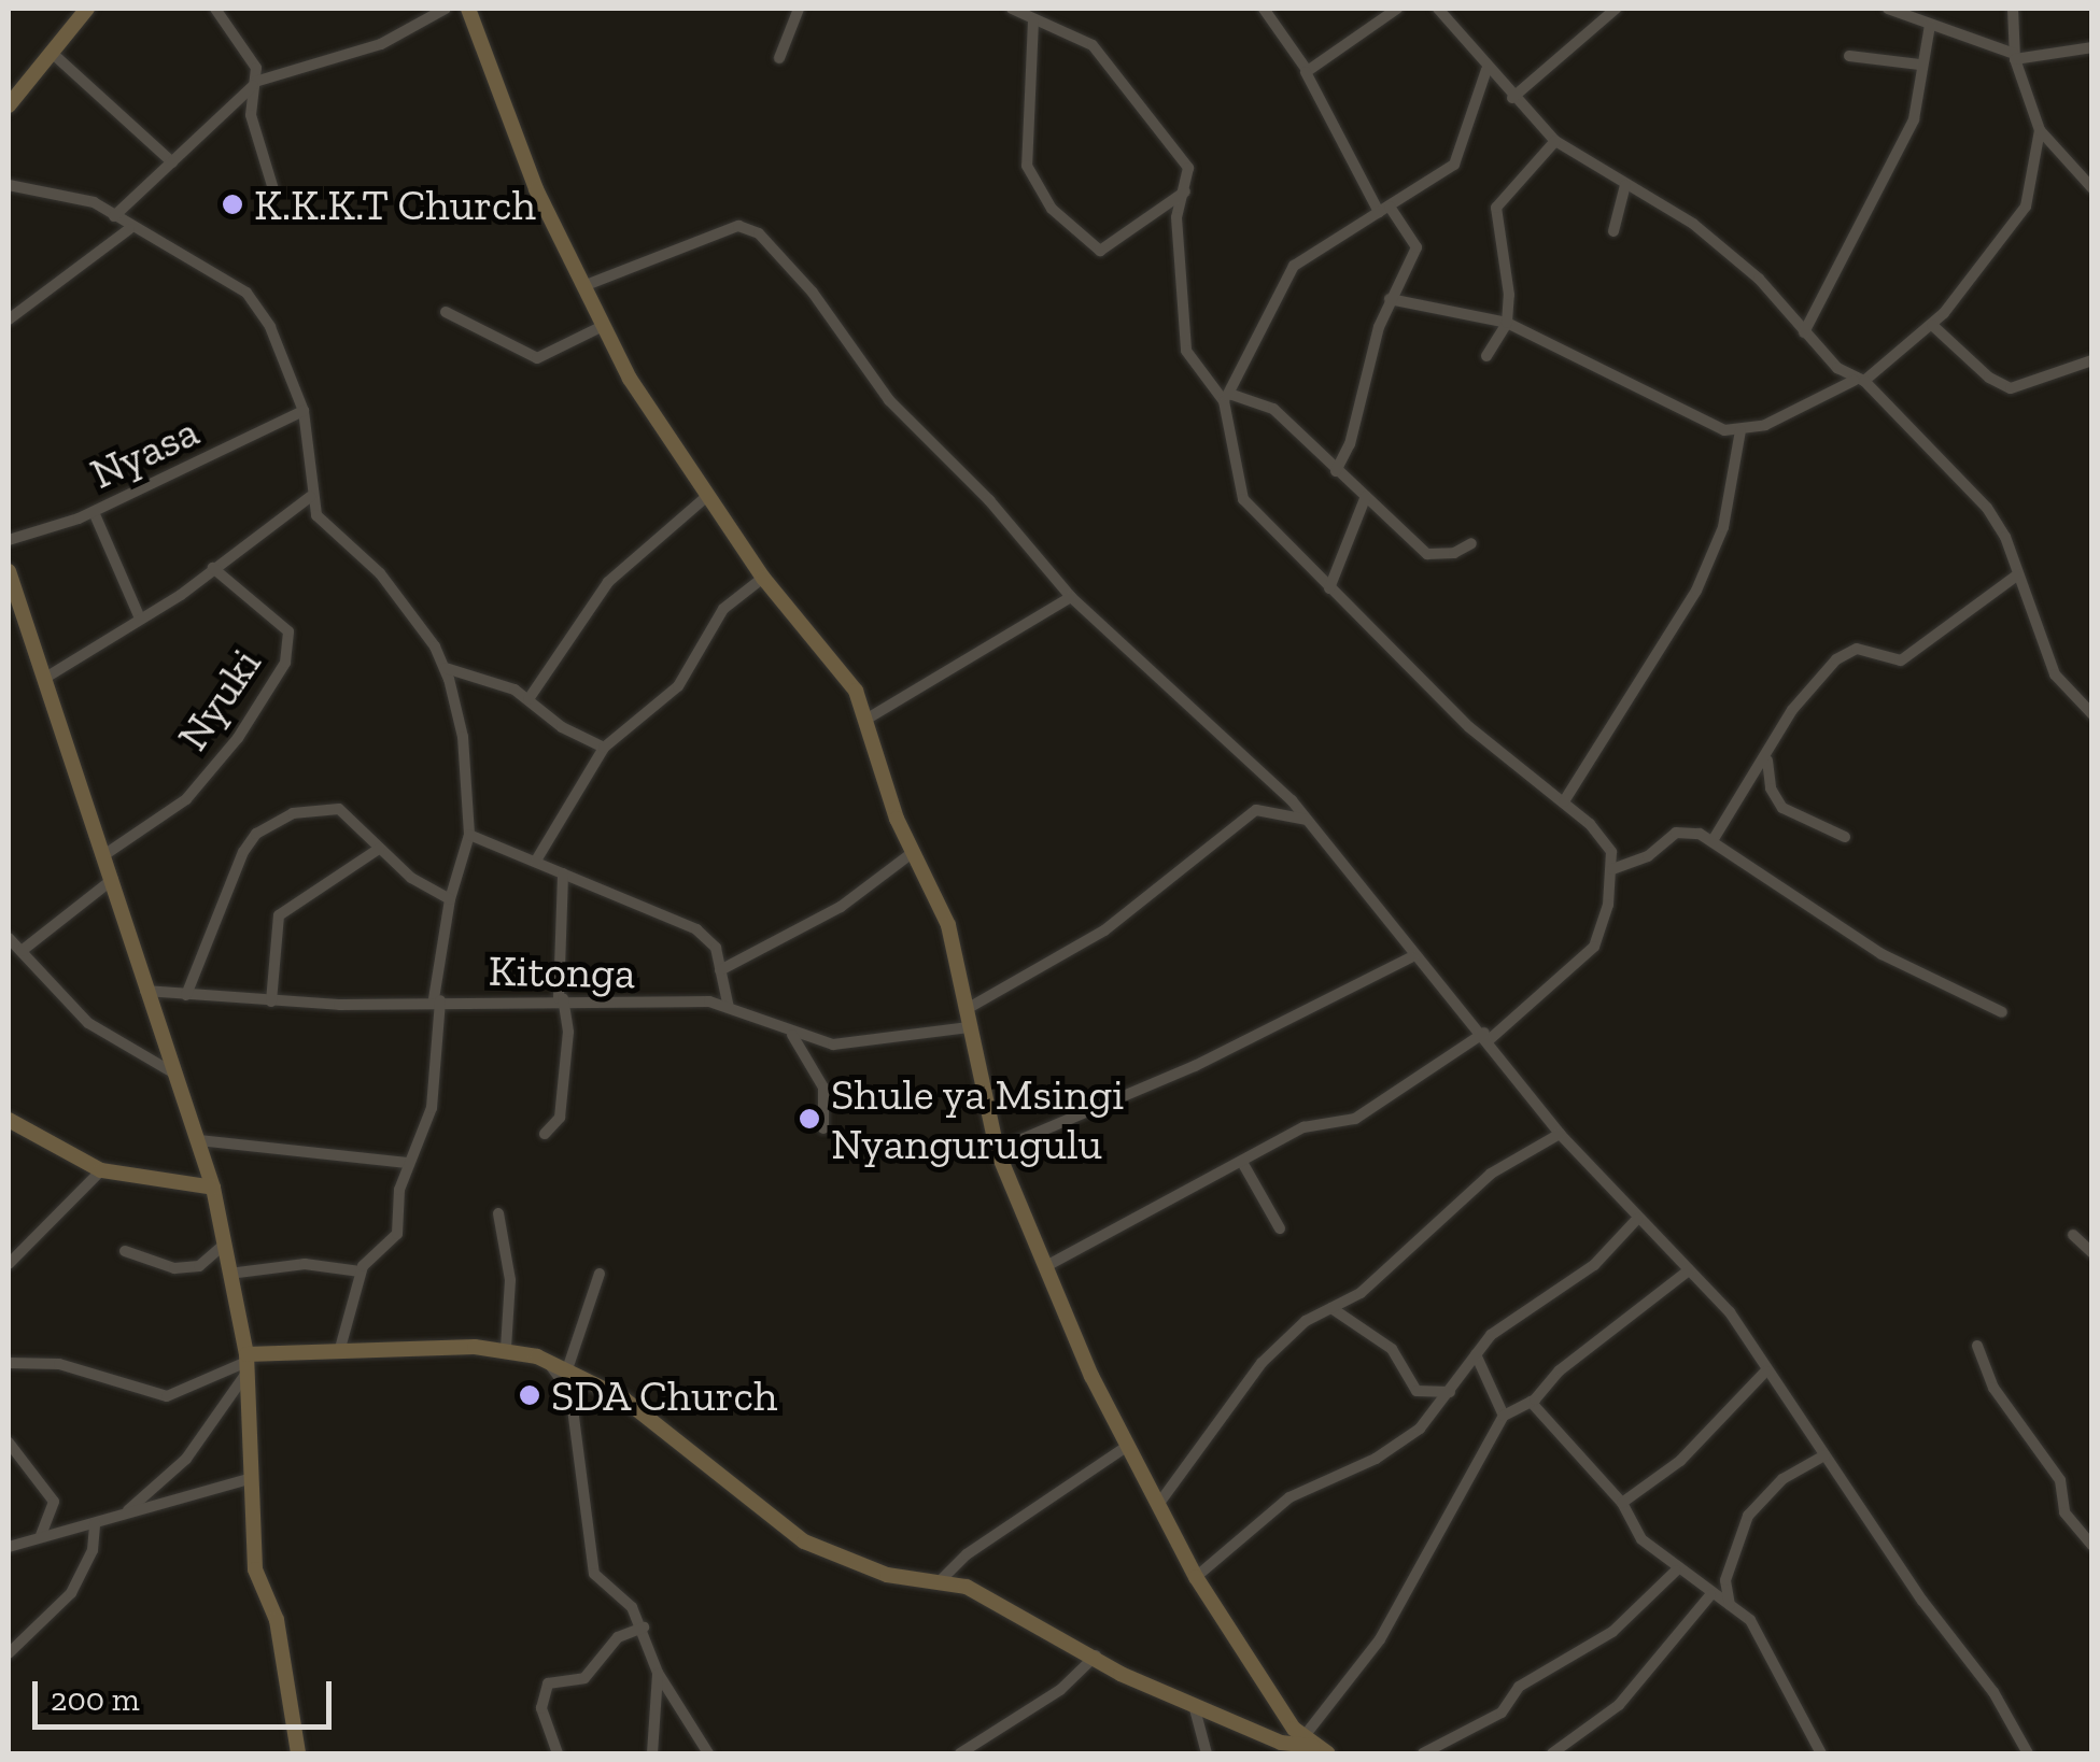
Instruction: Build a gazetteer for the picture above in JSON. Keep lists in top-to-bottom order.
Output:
{
  "streets": {
    "street": ["Nyasa", "Nyuki", "Kitonga"]
  },
  "places": ["K.K.K.T Church", "Shule ya Msingi Nyangurugulu", "SDA Church"],
  "scale_bar": "200 m"
}
